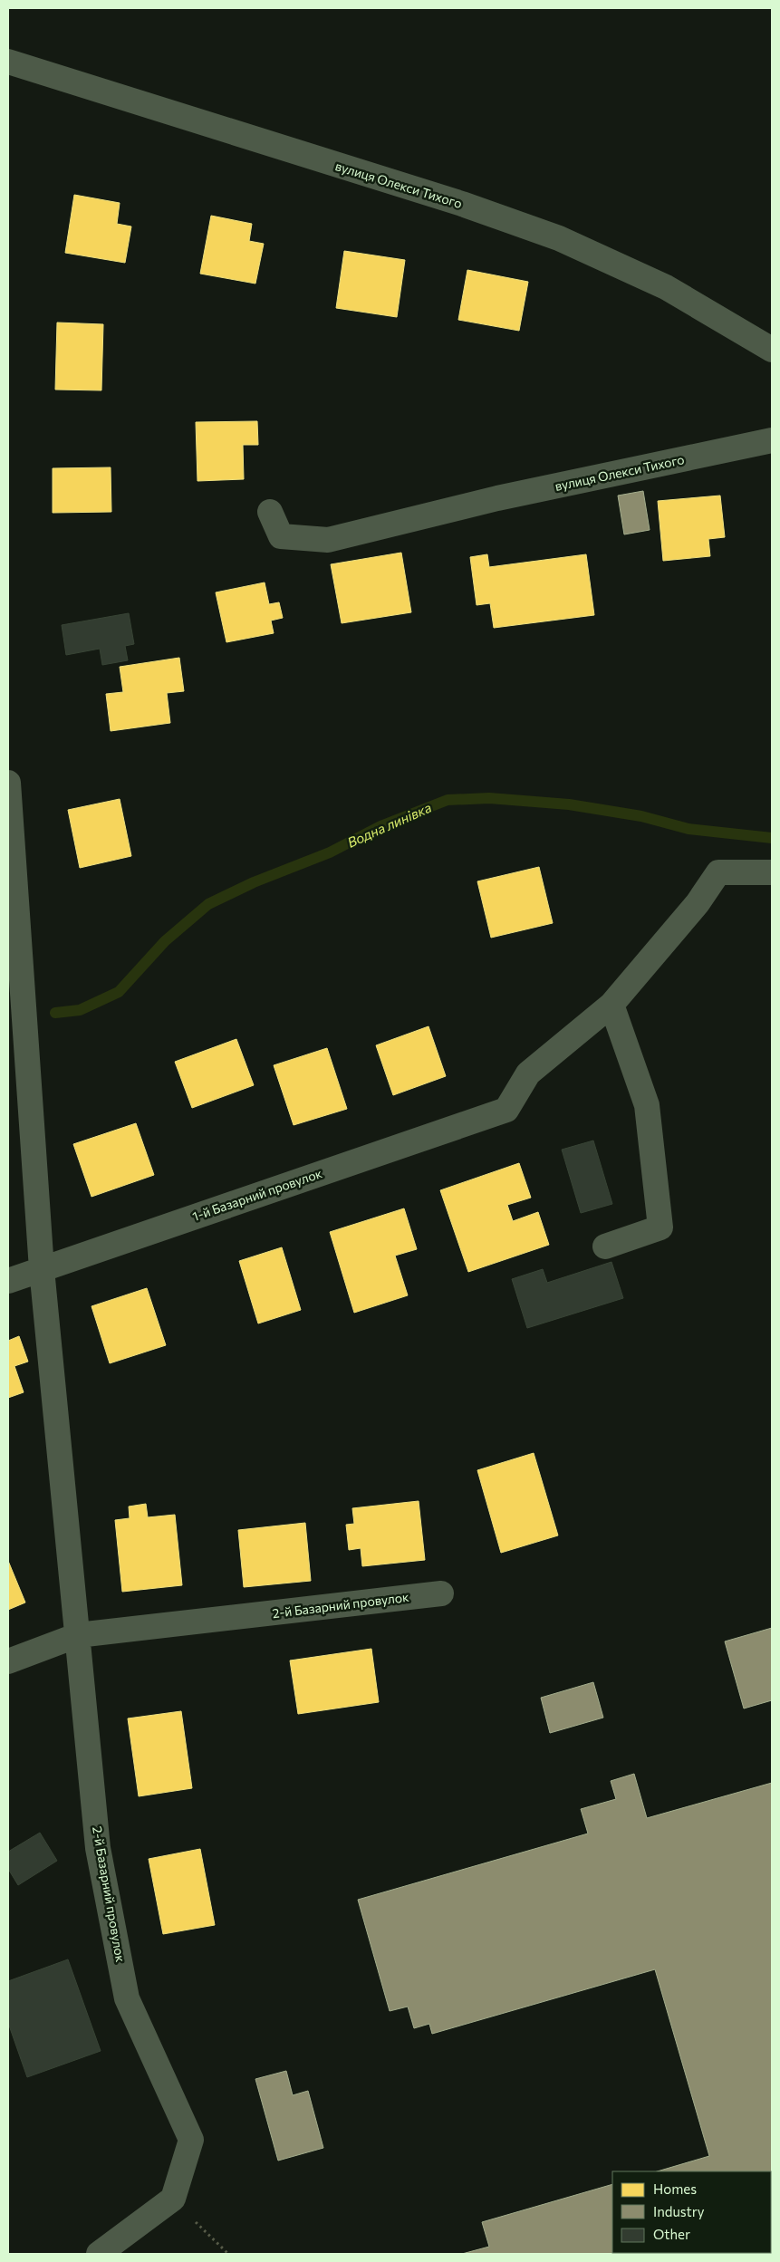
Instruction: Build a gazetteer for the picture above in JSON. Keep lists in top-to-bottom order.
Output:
{
  "streets": {
    "street": ["вулиця Олекси Тихого", "1-й Базарний провулок", "2-й Базарний провулок"]
  },
  "water": ["Водна линівка"],
  "legend": ["Homes", "Industry", "Other"]
}
